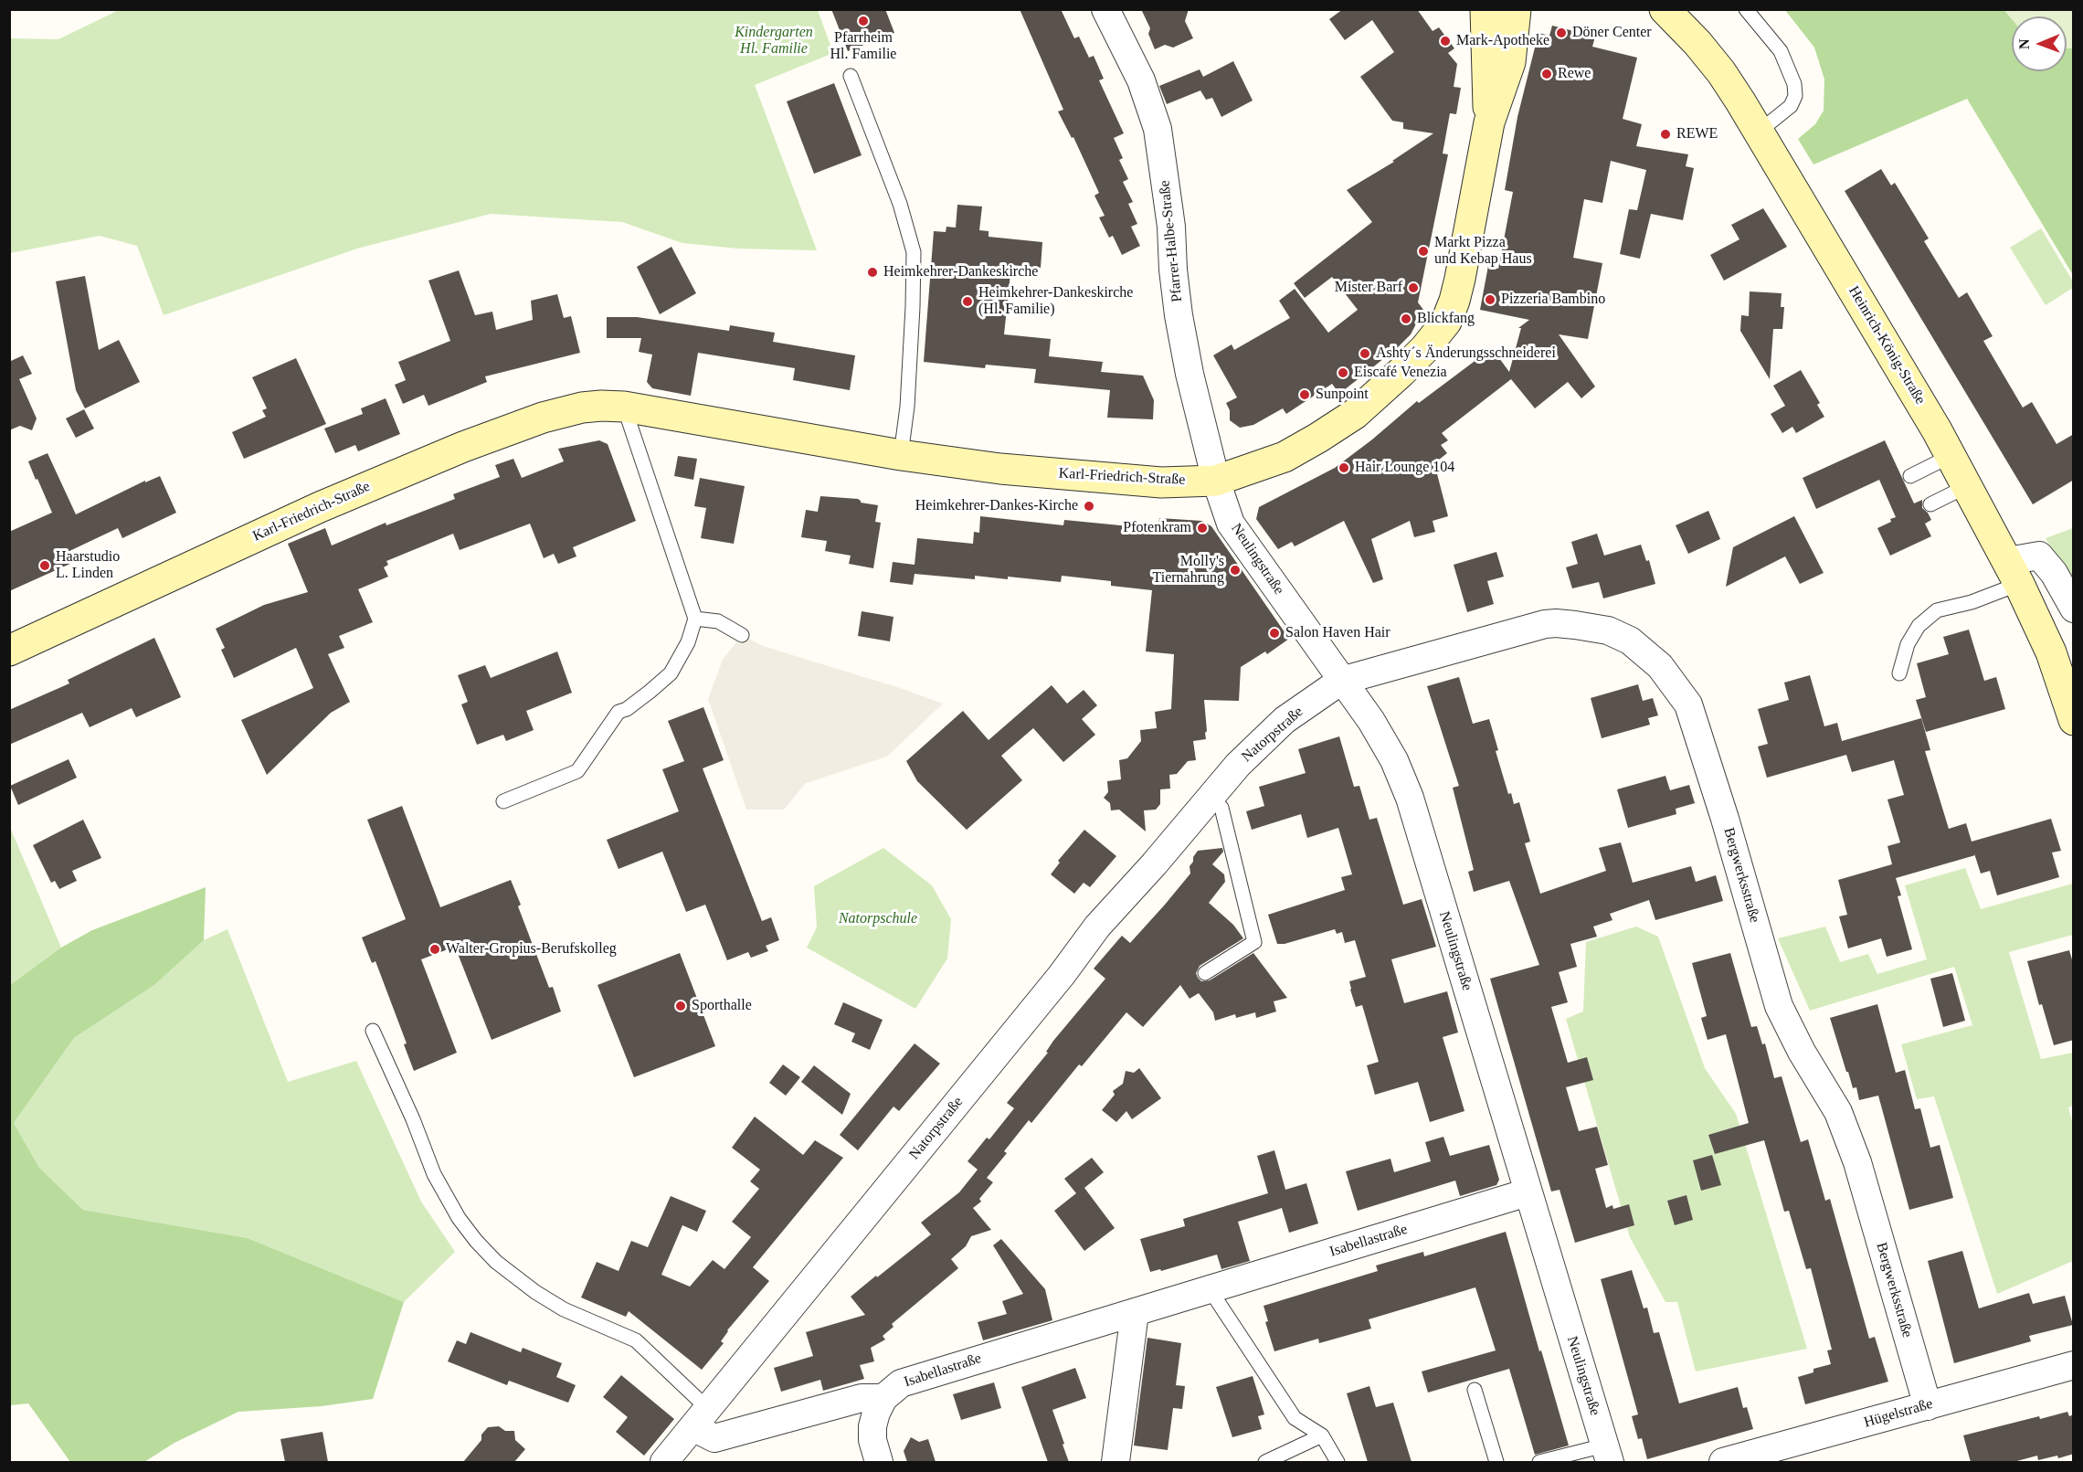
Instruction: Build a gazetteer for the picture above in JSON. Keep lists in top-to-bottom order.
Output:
{
  "streets": {
    "street": [
      "Pfarrer-Halbe-Straße",
      "Heinrich-König-Straße",
      "Karl-Friedrich-Straße",
      "Neulingstraße",
      "Natorpstraße",
      "Bergwerksstraße",
      "Isabellastraße",
      "Hügelstraße"
    ]
  },
  "crossings": [
    ["Pfarrer-Halbe-Straße", "Karl-Friedrich-Straße"],
    ["Pfarrer-Halbe-Straße", "Neulingstraße"],
    ["Karl-Friedrich-Straße", "Neulingstraße"],
    ["Neulingstraße", "Natorpstraße"],
    ["Neulingstraße", "Bergwerksstraße"],
    ["Neulingstraße", "Isabellastraße"],
    ["Natorpstraße", "Bergwerksstraße"],
    ["Bergwerksstraße", "Hügelstraße"]
  ],
  "parks": ["Kindergarten Hl. Familie", "Natorpschule"],
  "places": [
    "Pfarrheim Hl. Familie",
    "Döner Center",
    "Mark-Apotheke",
    "Rewe",
    "REWE",
    "Markt Pizza und Kebap Haus",
    "Heimkehrer-Dankeskirche",
    "Mister Barf",
    "Pizzeria Bambino",
    "Heimkehrer-Dankeskirche (Hl. Familie)",
    "Blickfang",
    "Ashty´s Änderungsschneiderei",
    "Eiscafé Venezia",
    "Sunpoint",
    "Hair Lounge 104",
    "Heimkehrer-Dankes-Kirche",
    "Pfotenkram",
    "Haarstudio L. Linden",
    "Molly's Tiernahrung",
    "Salon Haven Hair",
    "Walter-Gropius-Berufskolleg",
    "Sporthalle"
  ],
  "north": "left"
}
